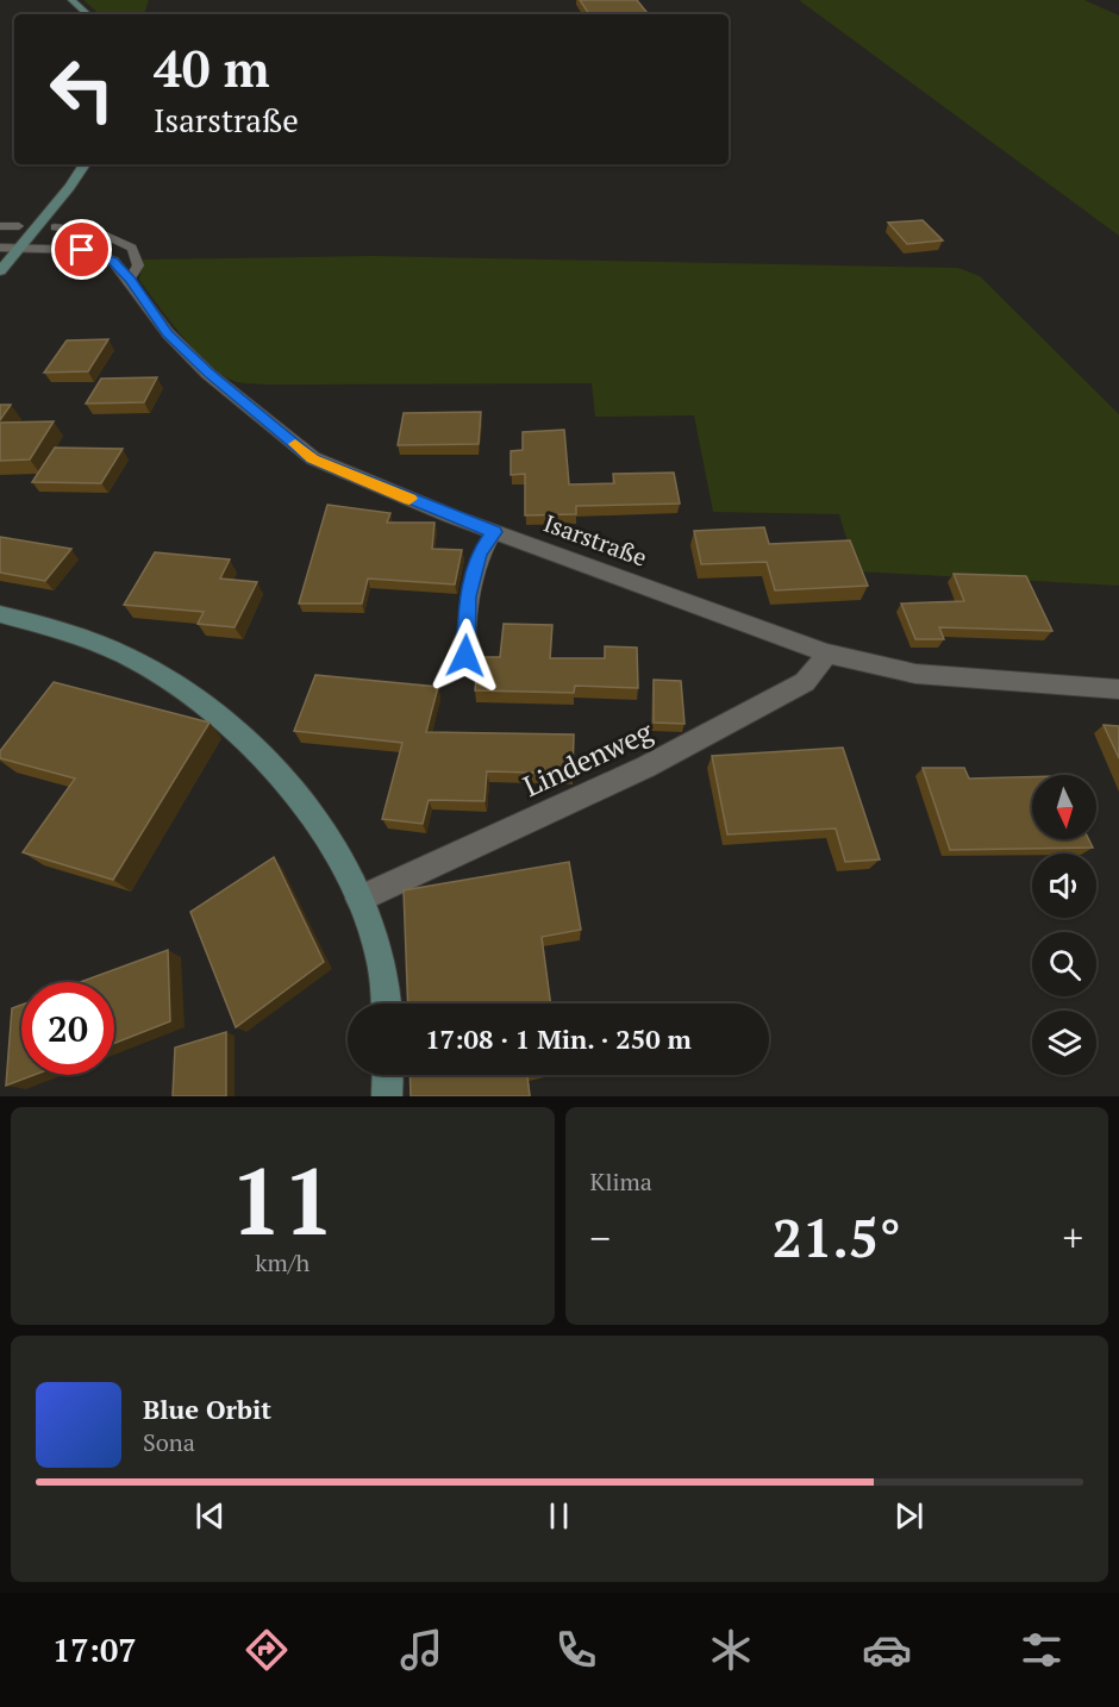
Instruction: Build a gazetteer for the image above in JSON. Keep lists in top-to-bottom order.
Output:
{
  "streets": {
    "street": ["Isarstraße", "Lindenweg"]
  },
  "crossings": [
    ["Isarstraße", "Lindenweg"]
  ],
  "north": "bottom",
  "page": {
    "turn": ["40 m", "Isarstraße"],
    "limit": "20",
    "trip": "17:08 · 1 Min. · 250 m",
    "tile": [
      ["11", "km/h"],
      "Klima"
    ],
    "heat": ["−", "21.5°", "+"],
    "song": ["Blue Orbit", "Sona"],
    "tabs": "17:07"
  }
}
